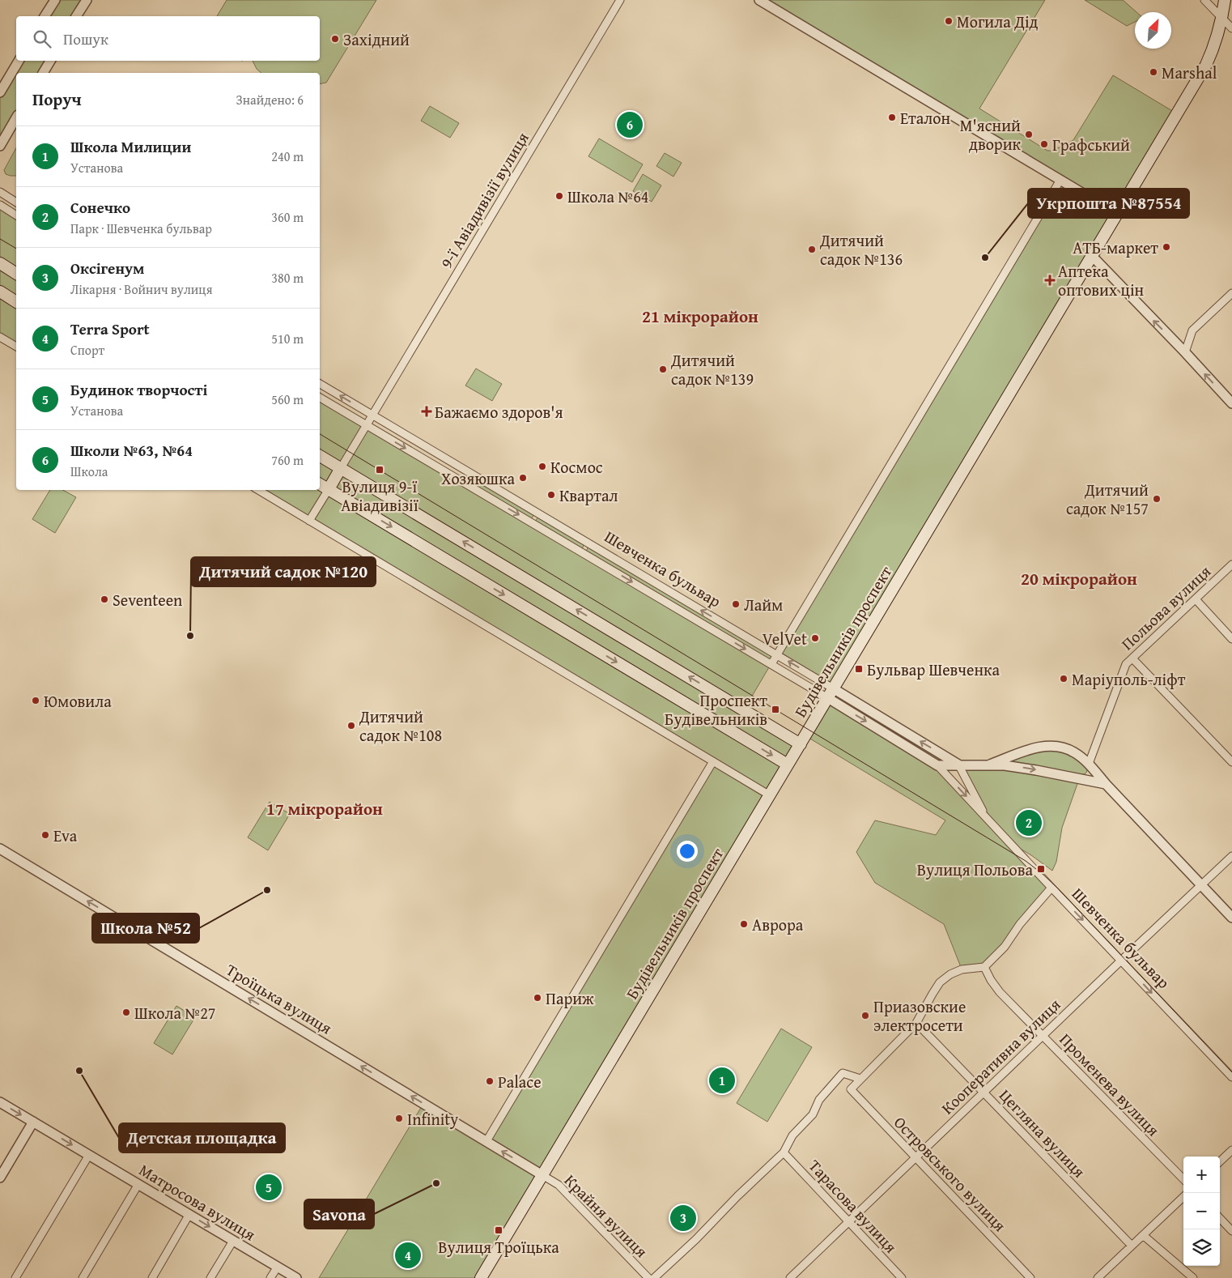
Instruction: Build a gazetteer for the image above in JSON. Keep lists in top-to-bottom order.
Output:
{
  "streets": {
    "main road": ["Будівельників проспект"],
    "street": [
      "9-ї Авіадивізії вулиця",
      "Шевченка бульвар",
      "Польова вулиця",
      "Троїцька вулиця",
      "Кооперативна вулиця",
      "Променева вулиця",
      "Цегляна вулиця",
      "Островського вулиця",
      "Матросова вулиця",
      "Тарасова вулиця",
      "Крайня вулиця"
    ]
  },
  "crossings": [
    ["9-ї Авіадивізії вулиця", "Шевченка бульвар"],
    ["Шевченка бульвар", "Будівельників проспект"],
    ["Шевченка бульвар", "Кооперативна вулиця"],
    ["Будівельників проспект", "Троїцька вулиця"],
    ["Будівельників проспект", "Крайня вулиця"],
    ["Троїцька вулиця", "Крайня вулиця"],
    ["Кооперативна вулиця", "Променева вулиця"],
    ["Кооперативна вулиця", "Цегляна вулиця"],
    ["Кооперативна вулиця", "Островського вулиця"],
    ["Кооперативна вулиця", "Тарасова вулиця"]
  ],
  "one_way": ["Троїцька вулиця", "Матросова вулиця"],
  "districts": ["21 мікрорайон", "20 мікрорайон", "17 мікрорайон"],
  "places": {
    "other": [
      "Могила Дiд",
      "Західний",
      "Marshal",
      "Еталон",
      "М'ясний дворик",
      "Графський",
      "Школа №64",
      "АТБ-маркет",
      "Дитячий садок №136",
      "Укрпошта №87554",
      "Дитячий садок №139",
      "Космос",
      "Хозяюшка",
      "Квартал",
      "Дитячий садок №157",
      "Seventeen",
      "Лайм",
      "Дитячий садок №120",
      "VelVet",
      "Маріуполь-ліфт",
      "Юмовила",
      "Дитячий садок №108",
      "Eva",
      "Школа №52",
      "Аврора",
      "Париж",
      "Школа №27",
      "Приазовские электросети",
      "Детская площадка",
      "Palace",
      "Infinity",
      "Savona"
    ],
    "health": ["Аптека оптових цін", "Бажаємо здоров'я"],
    "transit": [
      "Вулиця 9-ї Авіадивізії",
      "Бульвар Шевченка",
      "Проспект Будівельників",
      "Вулиця Польова",
      "Вулиця Троїцька"
    ]
  },
  "north": "top right",
  "page": {
    "search": "Пошук",
    "heading": ["Поруч", "Знайдено: 6"],
    "pins": [
      "6",
      "2",
      "1",
      "5",
      "3",
      "4"
    ],
    "list": [
      {
        "mark": "1",
        "name": "Школа Милиции",
        "note": "Установа",
        "value": "240 m"
      },
      {
        "mark": "2",
        "name": "Сонечко",
        "note": "Парк · Шевченка бульвар",
        "value": "360 m"
      },
      {
        "mark": "3",
        "name": "Оксігенум",
        "note": "Лікарня · Войнич вулиця",
        "value": "380 m"
      },
      {
        "mark": "4",
        "name": "Terra Sport",
        "note": "Спорт",
        "value": "510 m"
      },
      {
        "mark": "5",
        "name": "Будинок творчості",
        "note": "Установа",
        "value": "560 m"
      },
      {
        "mark": "6",
        "name": "Школи №63, №64",
        "note": "Школа",
        "value": "760 m"
      }
    ],
    "map_buttons": ["+", "−"]
  }
}
